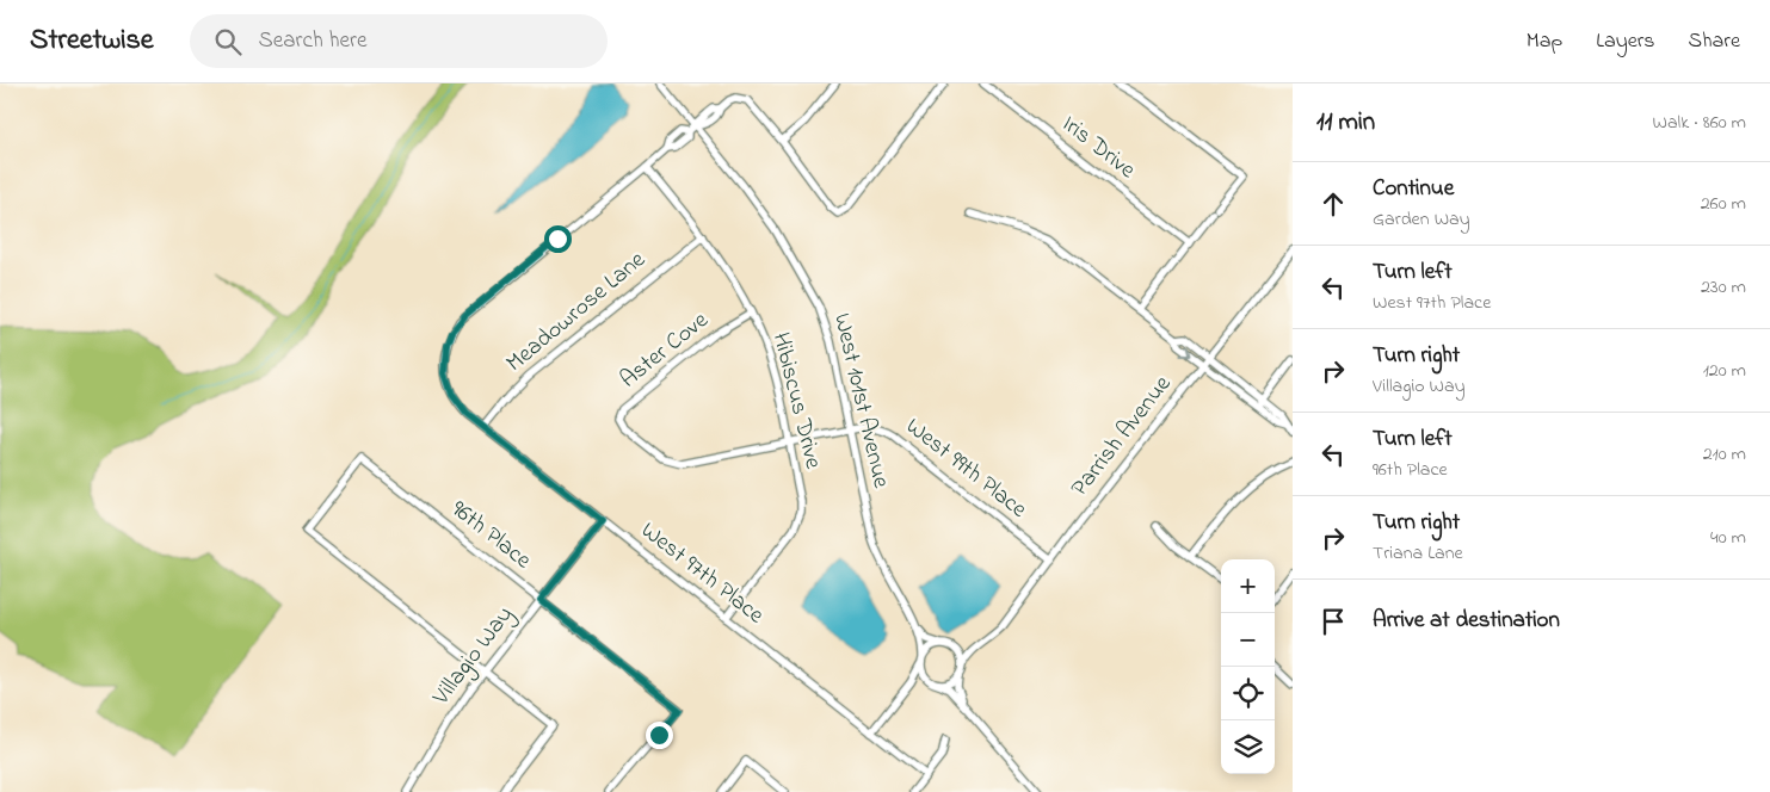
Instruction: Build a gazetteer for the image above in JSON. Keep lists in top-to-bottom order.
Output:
{
  "streets": {
    "street": [
      "Iris Drive",
      "Meadowrose Lane",
      "Aster Cove",
      "Hibiscus Drive",
      "West 101st Avenue",
      "Parrish Avenue",
      "West 99th Place",
      "96th Place",
      "West 97th Place",
      "Villagio Way"
    ]
  },
  "crossings": [
    ["Meadowrose Lane", "Hibiscus Drive"],
    ["Meadowrose Lane", "West 97th Place"],
    ["Aster Cove", "Hibiscus Drive"],
    ["Aster Cove", "West 99th Place"],
    ["Hibiscus Drive", "West 99th Place"],
    ["Hibiscus Drive", "West 97th Place"],
    ["West 101st Avenue", "Parrish Avenue"],
    ["West 101st Avenue", "West 99th Place"],
    ["Parrish Avenue", "West 99th Place"],
    ["96th Place", "Villagio Way"],
    ["West 97th Place", "Villagio Way"]
  ],
  "page": {
    "header": "Streetwise",
    "search": "Search here",
    "nav": ["Map", "Layers", "Share"],
    "heading": ["11 min", "Walk · 860 m"],
    "list": [
      ["Continue", "Garden Way", "260 m"],
      ["Turn left", "West 97th Place", "230 m"],
      ["Turn right", "Villagio Way", "120 m"],
      ["Turn left", "96th Place", "210 m"],
      ["Turn right", "Triana Lane", "40 m"],
      "Arrive at destination"
    ],
    "map_buttons": ["+", "−"]
  }
}
